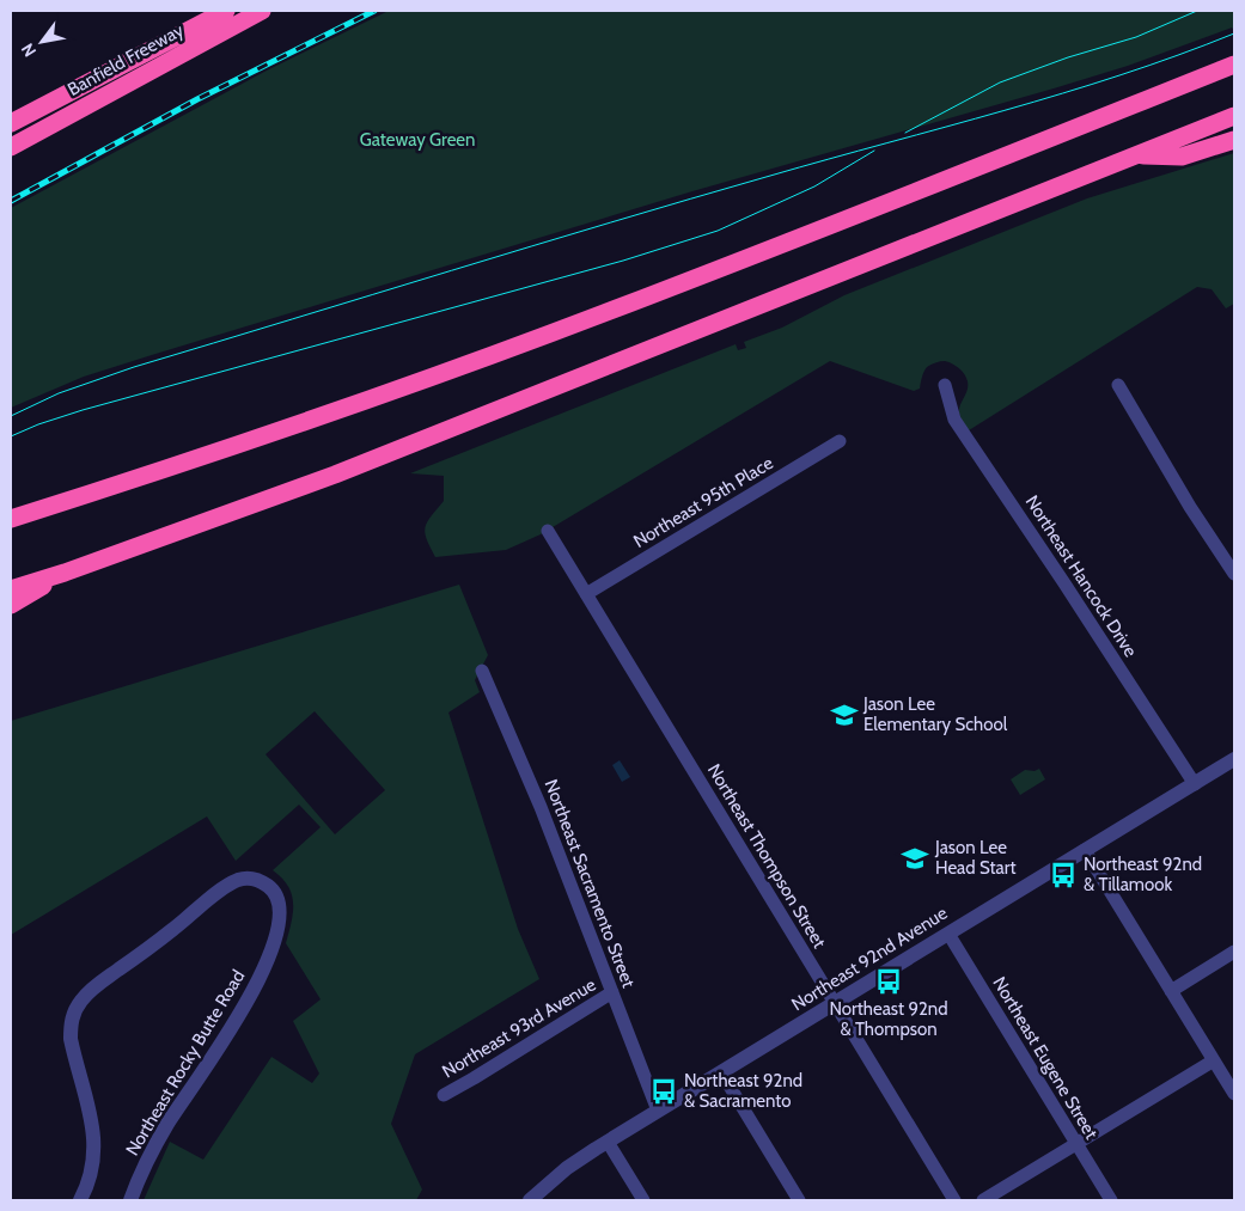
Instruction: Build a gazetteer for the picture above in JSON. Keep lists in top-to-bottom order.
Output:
{
  "streets": {
    "highway": ["Banfield Freeway"],
    "street": [
      "Northeast 95th Place",
      "Northeast Hancock Drive",
      "Northeast Thompson Street",
      "Northeast Sacramento Street",
      "Northeast 92nd Avenue",
      "Northeast 93rd Avenue",
      "Northeast Eugene Street",
      "Northeast Rocky Butte Road"
    ]
  },
  "crossings": [
    ["Northeast 95th Place", "Northeast Thompson Street"],
    ["Northeast Hancock Drive", "Northeast 92nd Avenue"],
    ["Northeast Thompson Street", "Northeast 92nd Avenue"],
    ["Northeast Sacramento Street", "Northeast 92nd Avenue"],
    ["Northeast Sacramento Street", "Northeast 93rd Avenue"],
    ["Northeast 92nd Avenue", "Northeast Eugene Street"]
  ],
  "parks": ["Gateway Green"],
  "places": {
    "school or university": ["Jason Lee Elementary School", "Jason Lee Head Start"],
    "bus stop": ["Northeast 92nd & Tillamook", "Northeast 92nd & Thompson", "Northeast 92nd & Sacramento"]
  },
  "north": "bottom left"
}
